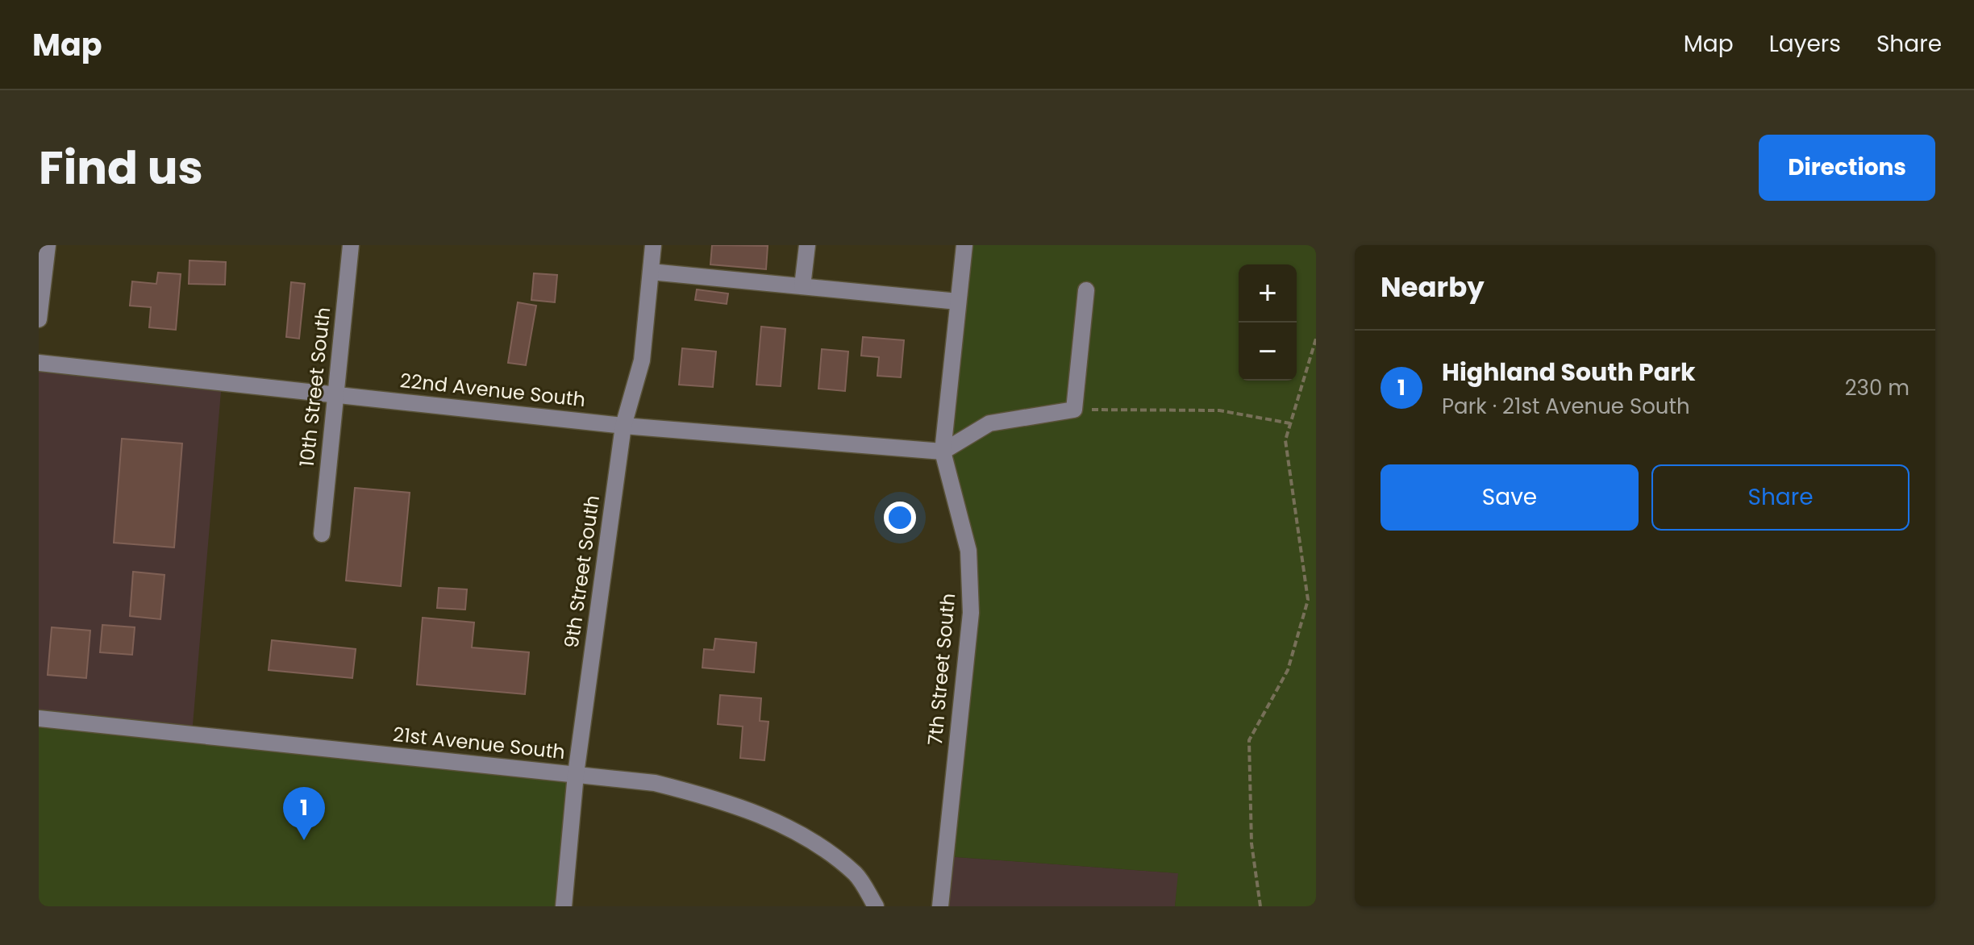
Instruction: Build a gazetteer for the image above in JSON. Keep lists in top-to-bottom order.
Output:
{
  "streets": {
    "street": [
      "10th Street South",
      "22nd Avenue South",
      "9th Street South",
      "7th Street South",
      "21st Avenue South"
    ]
  },
  "crossings": [
    ["10th Street South", "22nd Avenue South"],
    ["22nd Avenue South", "9th Street South"],
    ["22nd Avenue South", "7th Street South"],
    ["9th Street South", "21st Avenue South"]
  ],
  "page": {
    "header": "Map",
    "nav": ["Map", "Layers", "Share"],
    "title": "Find us",
    "buttons": [
      "Directions",
      ["Save", "Share"]
    ],
    "heading": "Nearby",
    "map_buttons": ["+", "−"],
    "list": [
      {
        "mark": "1",
        "name": "Highland South Park",
        "note": "Park · 21st Avenue South",
        "value": "230 m"
      }
    ],
    "pins": "1"
  }
}
